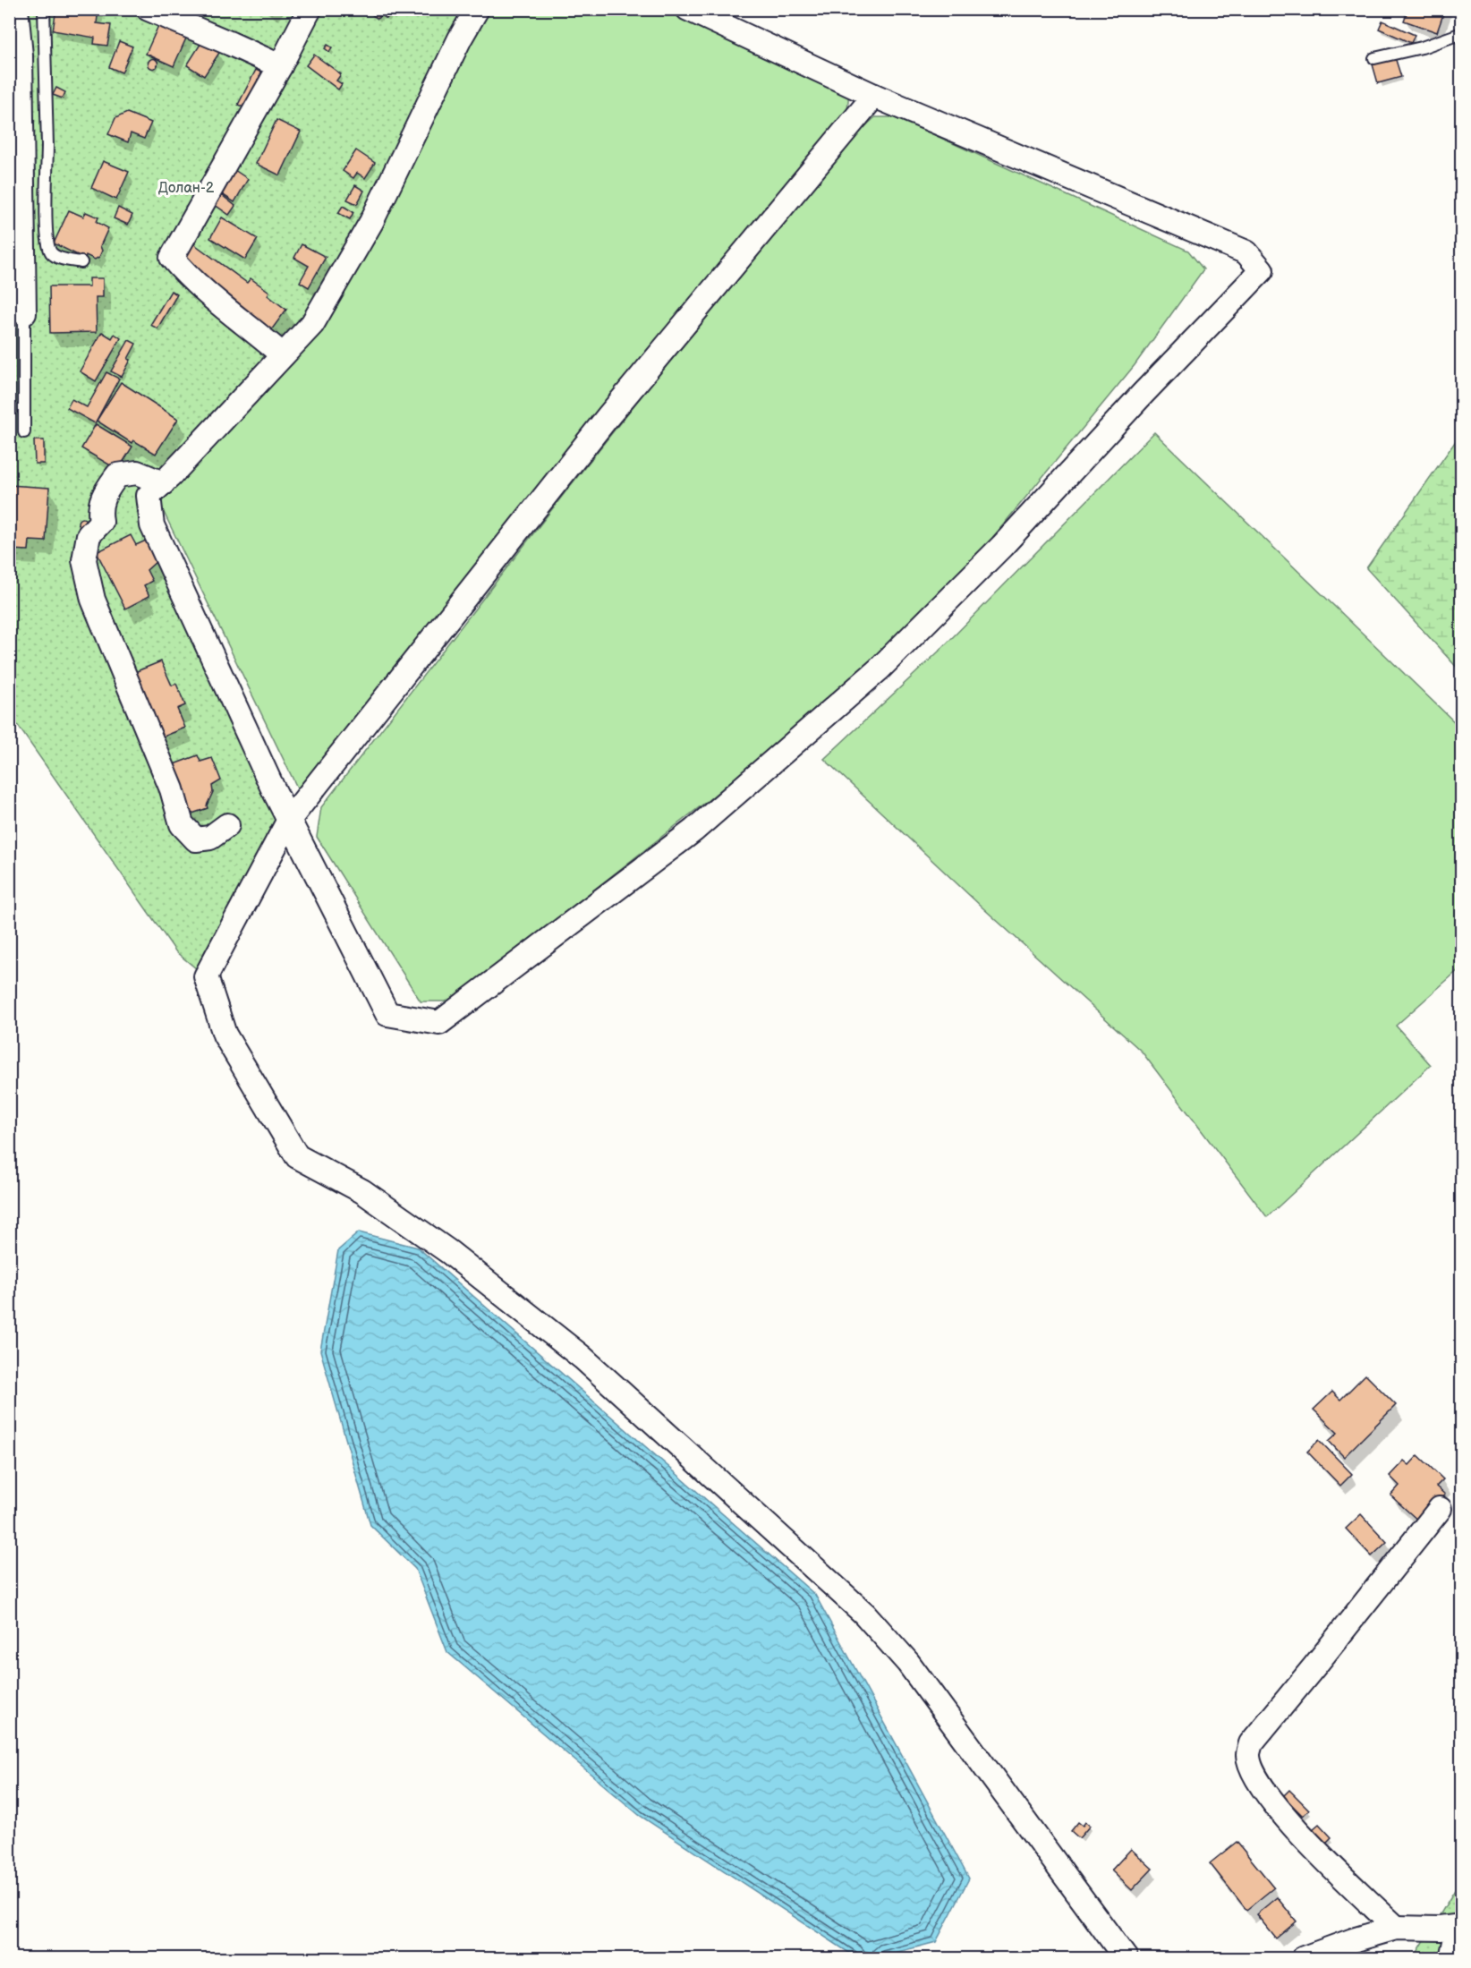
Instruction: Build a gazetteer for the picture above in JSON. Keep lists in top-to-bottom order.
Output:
{
  "parks": ["Долан-2"]
}
